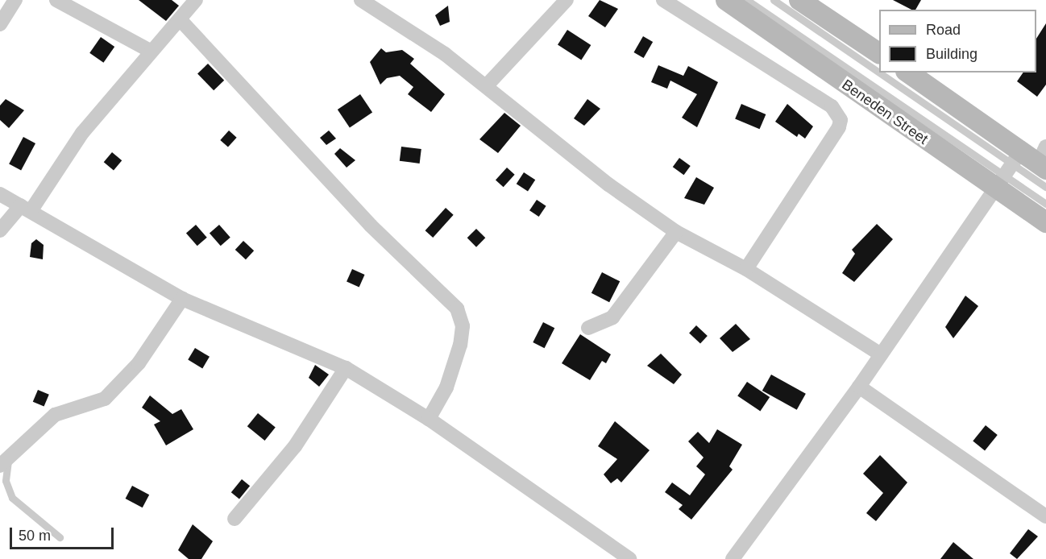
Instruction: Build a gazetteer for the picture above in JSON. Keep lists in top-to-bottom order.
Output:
{
  "streets": {
    "main road": ["Beneden Street"]
  },
  "legend": ["Road", "Building"],
  "scale_bar": "50 m"
}
